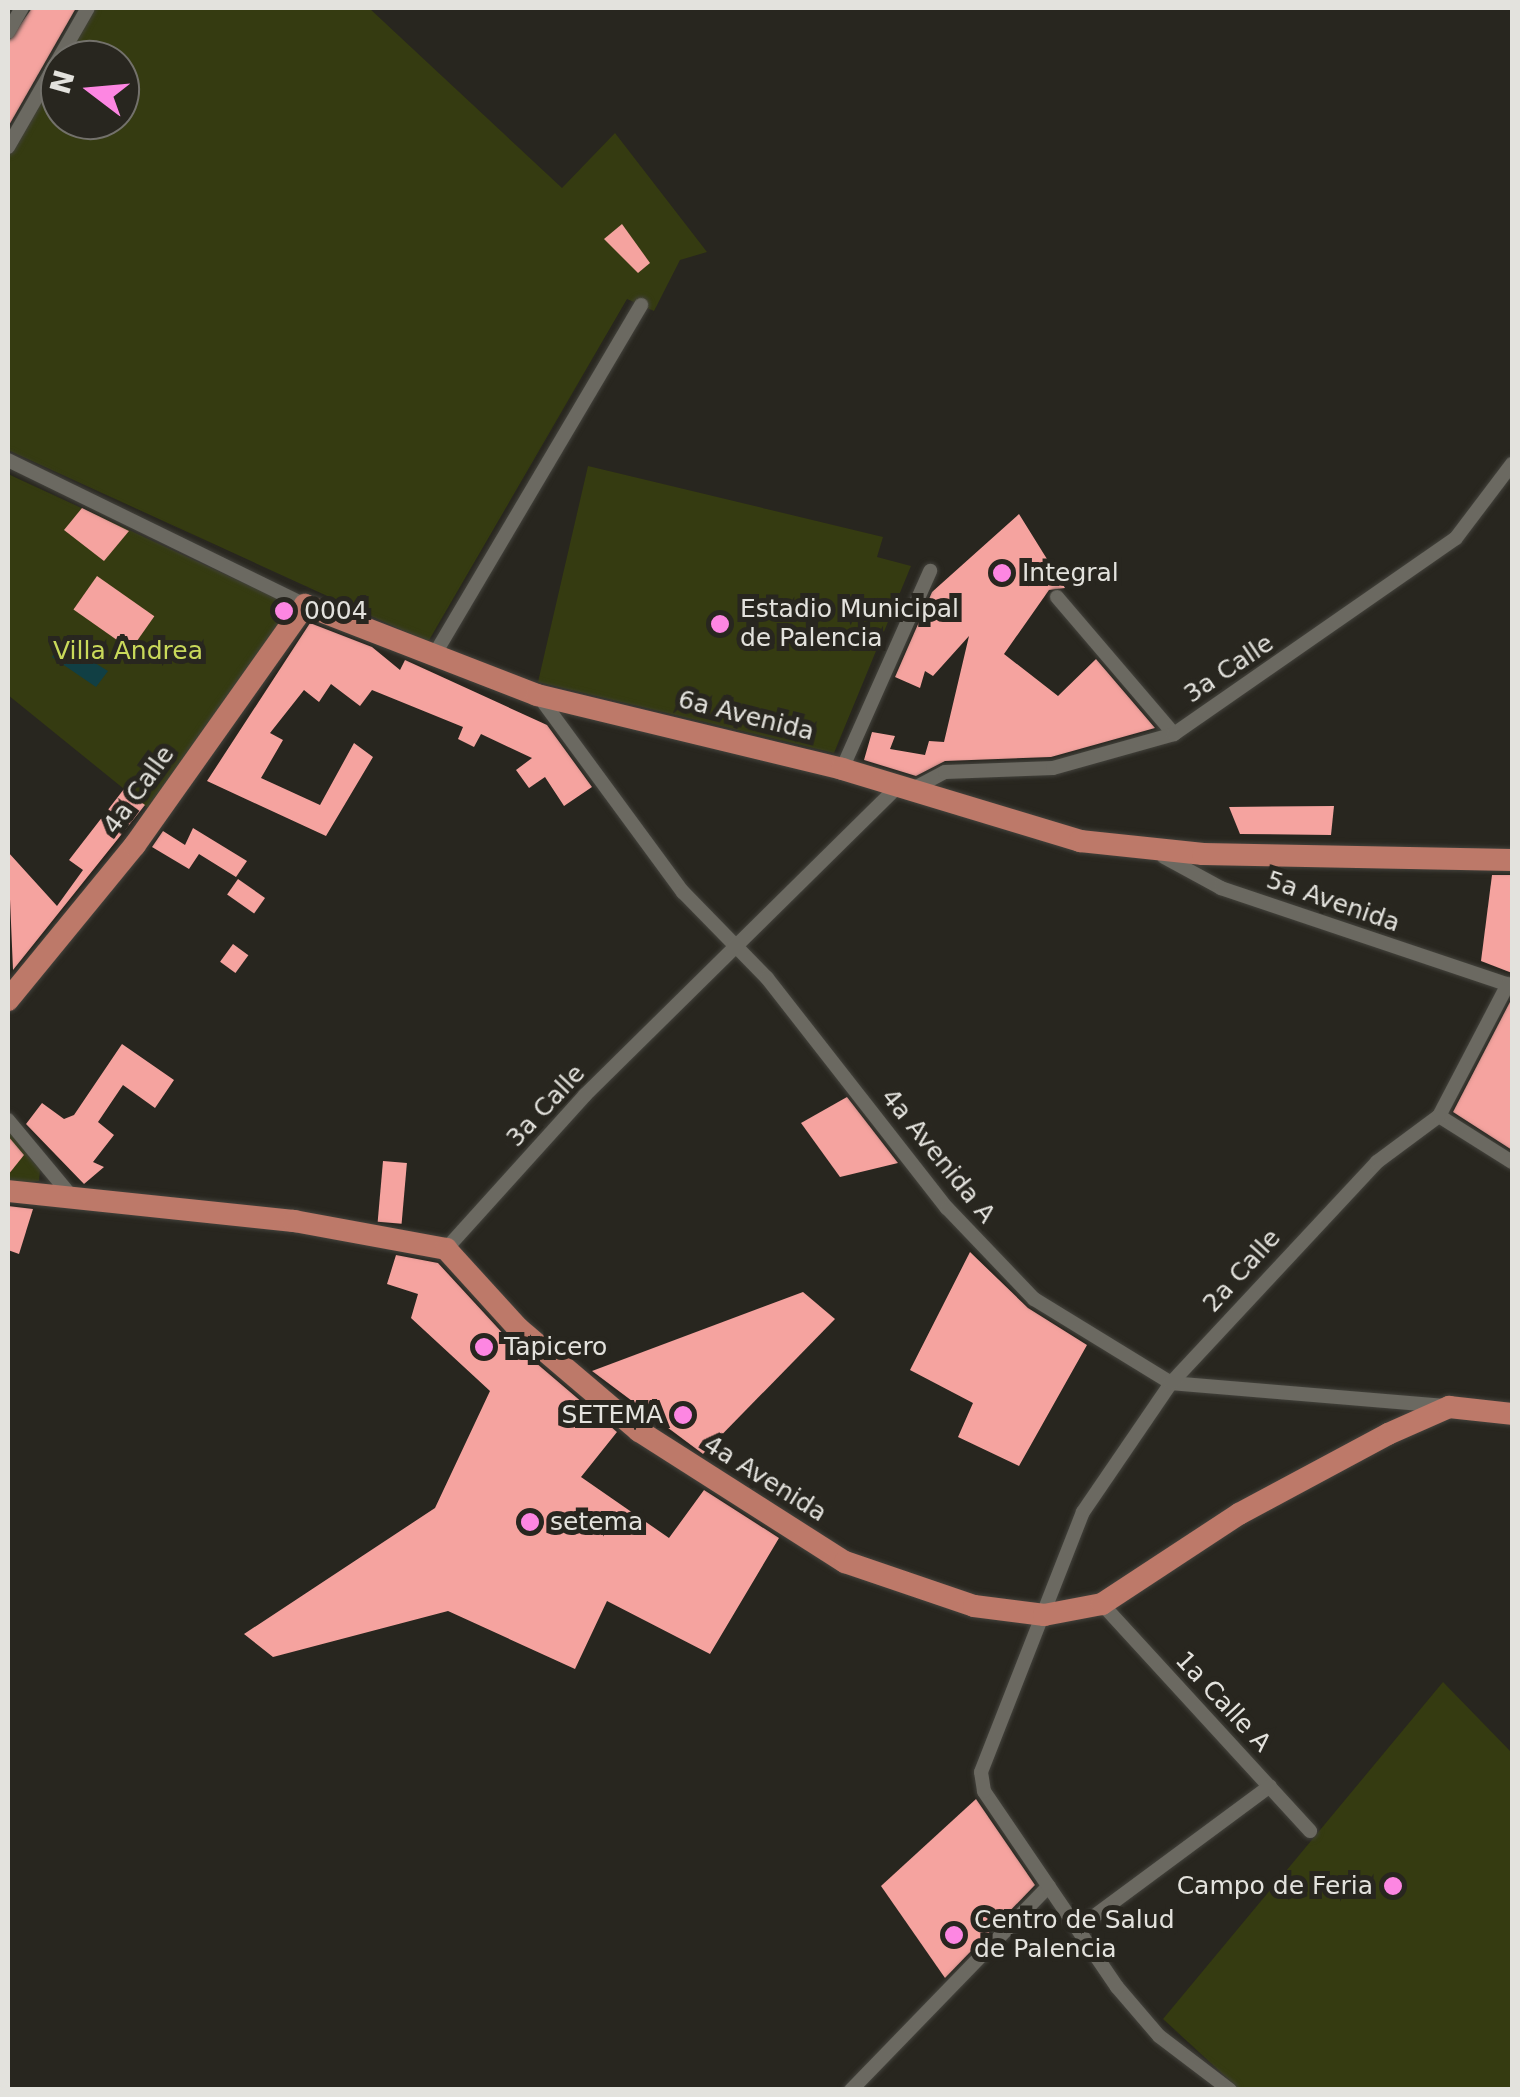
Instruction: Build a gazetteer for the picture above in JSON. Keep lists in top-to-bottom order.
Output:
{
  "streets": {
    "main road": ["6a Avenida", "4a Calle", "4a Avenida"],
    "street": [
      "3a Calle",
      "5a Avenida",
      "4a Avenida A",
      "2a Calle",
      "1a Calle A"
    ]
  },
  "crossings": [
    ["3a Calle", "6a Avenida"],
    ["3a Calle", "4a Avenida A"],
    ["3a Calle", "4a Avenida"],
    ["6a Avenida", "4a Calle"],
    ["6a Avenida", "5a Avenida"],
    ["6a Avenida", "4a Avenida A"],
    ["5a Avenida", "2a Calle"],
    ["4a Avenida A", "2a Calle"],
    ["4a Avenida A", "4a Avenida"],
    ["2a Calle", "4a Avenida"],
    ["4a Avenida", "1a Calle A"]
  ],
  "parks": ["Villa Andrea"],
  "places": [
    "Integral",
    "0004",
    "Estadio Municipal de Palencia",
    "Tapicero",
    "SETEMA",
    "setema",
    "Campo de Feria",
    "Centro de Salud de Palencia"
  ],
  "north": "left"
}
